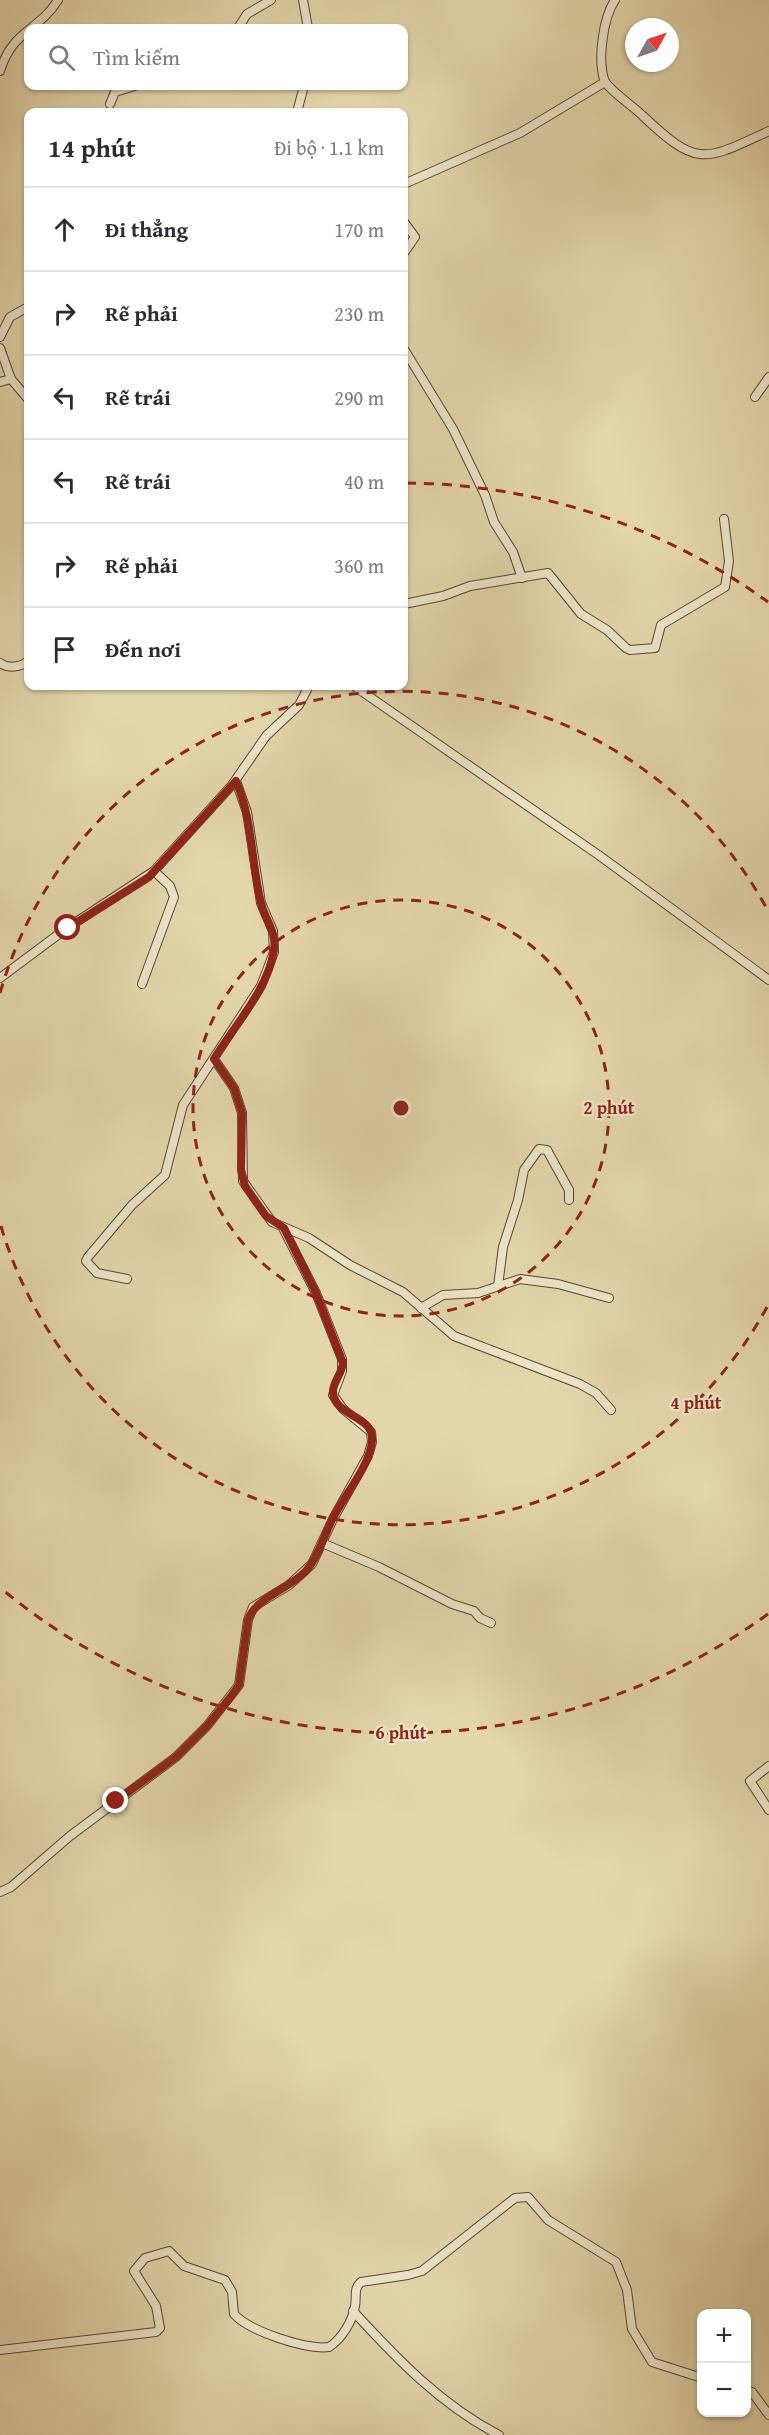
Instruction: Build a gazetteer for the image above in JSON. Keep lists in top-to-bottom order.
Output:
{
  "north": "top right",
  "page": {
    "search": "Tìm kiếm",
    "heading": ["14 phút", "Đi bộ · 1.1 km"],
    "list": [
      ["Đi thẳng", "170 m"],
      ["Rẽ phải", "230 m"],
      ["Rẽ trái", "290 m"],
      ["Rẽ trái", "40 m"],
      ["Rẽ phải", "360 m"],
      "Đến nơi"
    ],
    "map_buttons": ["+", "−"]
  },
  "rings": ["2 phút", "4 phút", "6 phút"]
}
